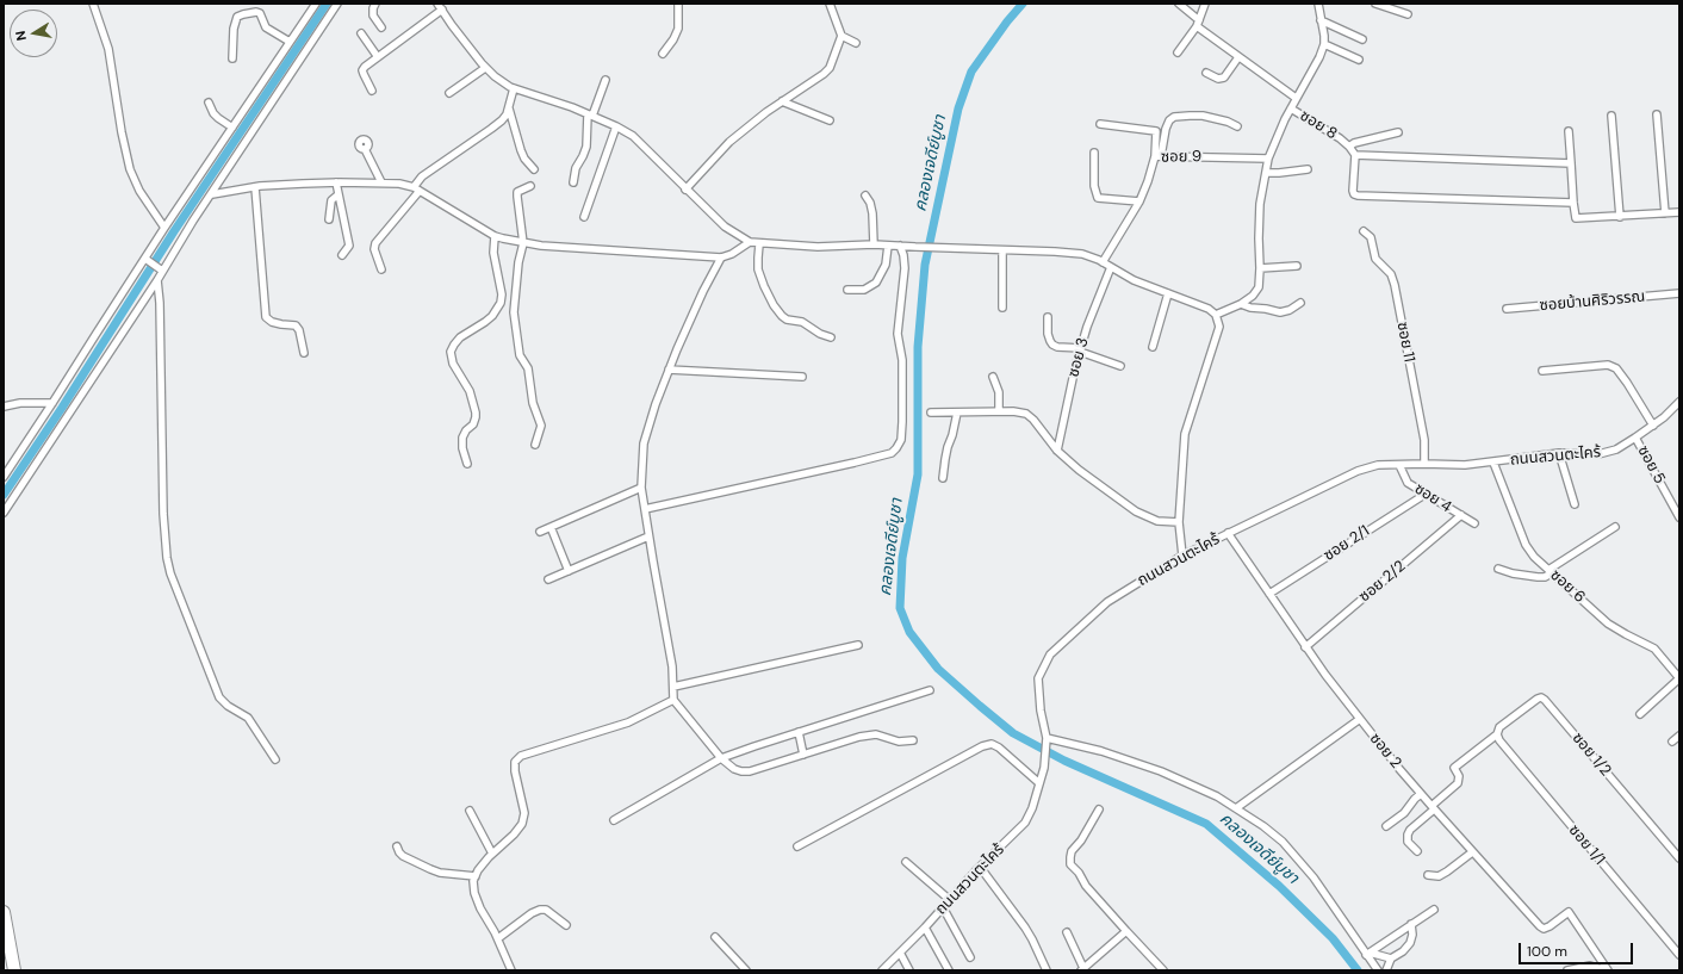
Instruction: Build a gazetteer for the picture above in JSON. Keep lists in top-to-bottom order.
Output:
{
  "streets": {
    "street": [
      "ซอย 8",
      "ซอย 9",
      "ซอยบ้านศิริวรรณ",
      "ซอย 11",
      "ซอย 3",
      "ถนนสวนตะไคร้",
      "ซอย 5",
      "ซอย 4",
      "ซอย 2/1",
      "ซอย 2/2",
      "ซอย 6",
      "ซอย 2",
      "ซอย 1/2",
      "ซอย 1/1"
    ]
  },
  "crossings": [
    ["ซอย 11", "ถนนสวนตะไคร้"],
    ["ถนนสวนตะไคร้", "ซอย 5"],
    ["ถนนสวนตะไคร้", "ซอย 4"],
    ["ถนนสวนตะไคร้", "ซอย 6"],
    ["ถนนสวนตะไคร้", "ซอย 2"],
    ["ซอย 4", "ซอย 2/1"],
    ["ซอย 4", "ซอย 2/2"],
    ["ซอย 2/1", "ซอย 2"],
    ["ซอย 2/2", "ซอย 2"],
    ["ซอย 2", "ซอย 1/2"],
    ["ซอย 1/2", "ซอย 1/1"]
  ],
  "water": ["คลองเจดีย์บูชา"],
  "scale_bar": "100 m",
  "north": "left"
}
